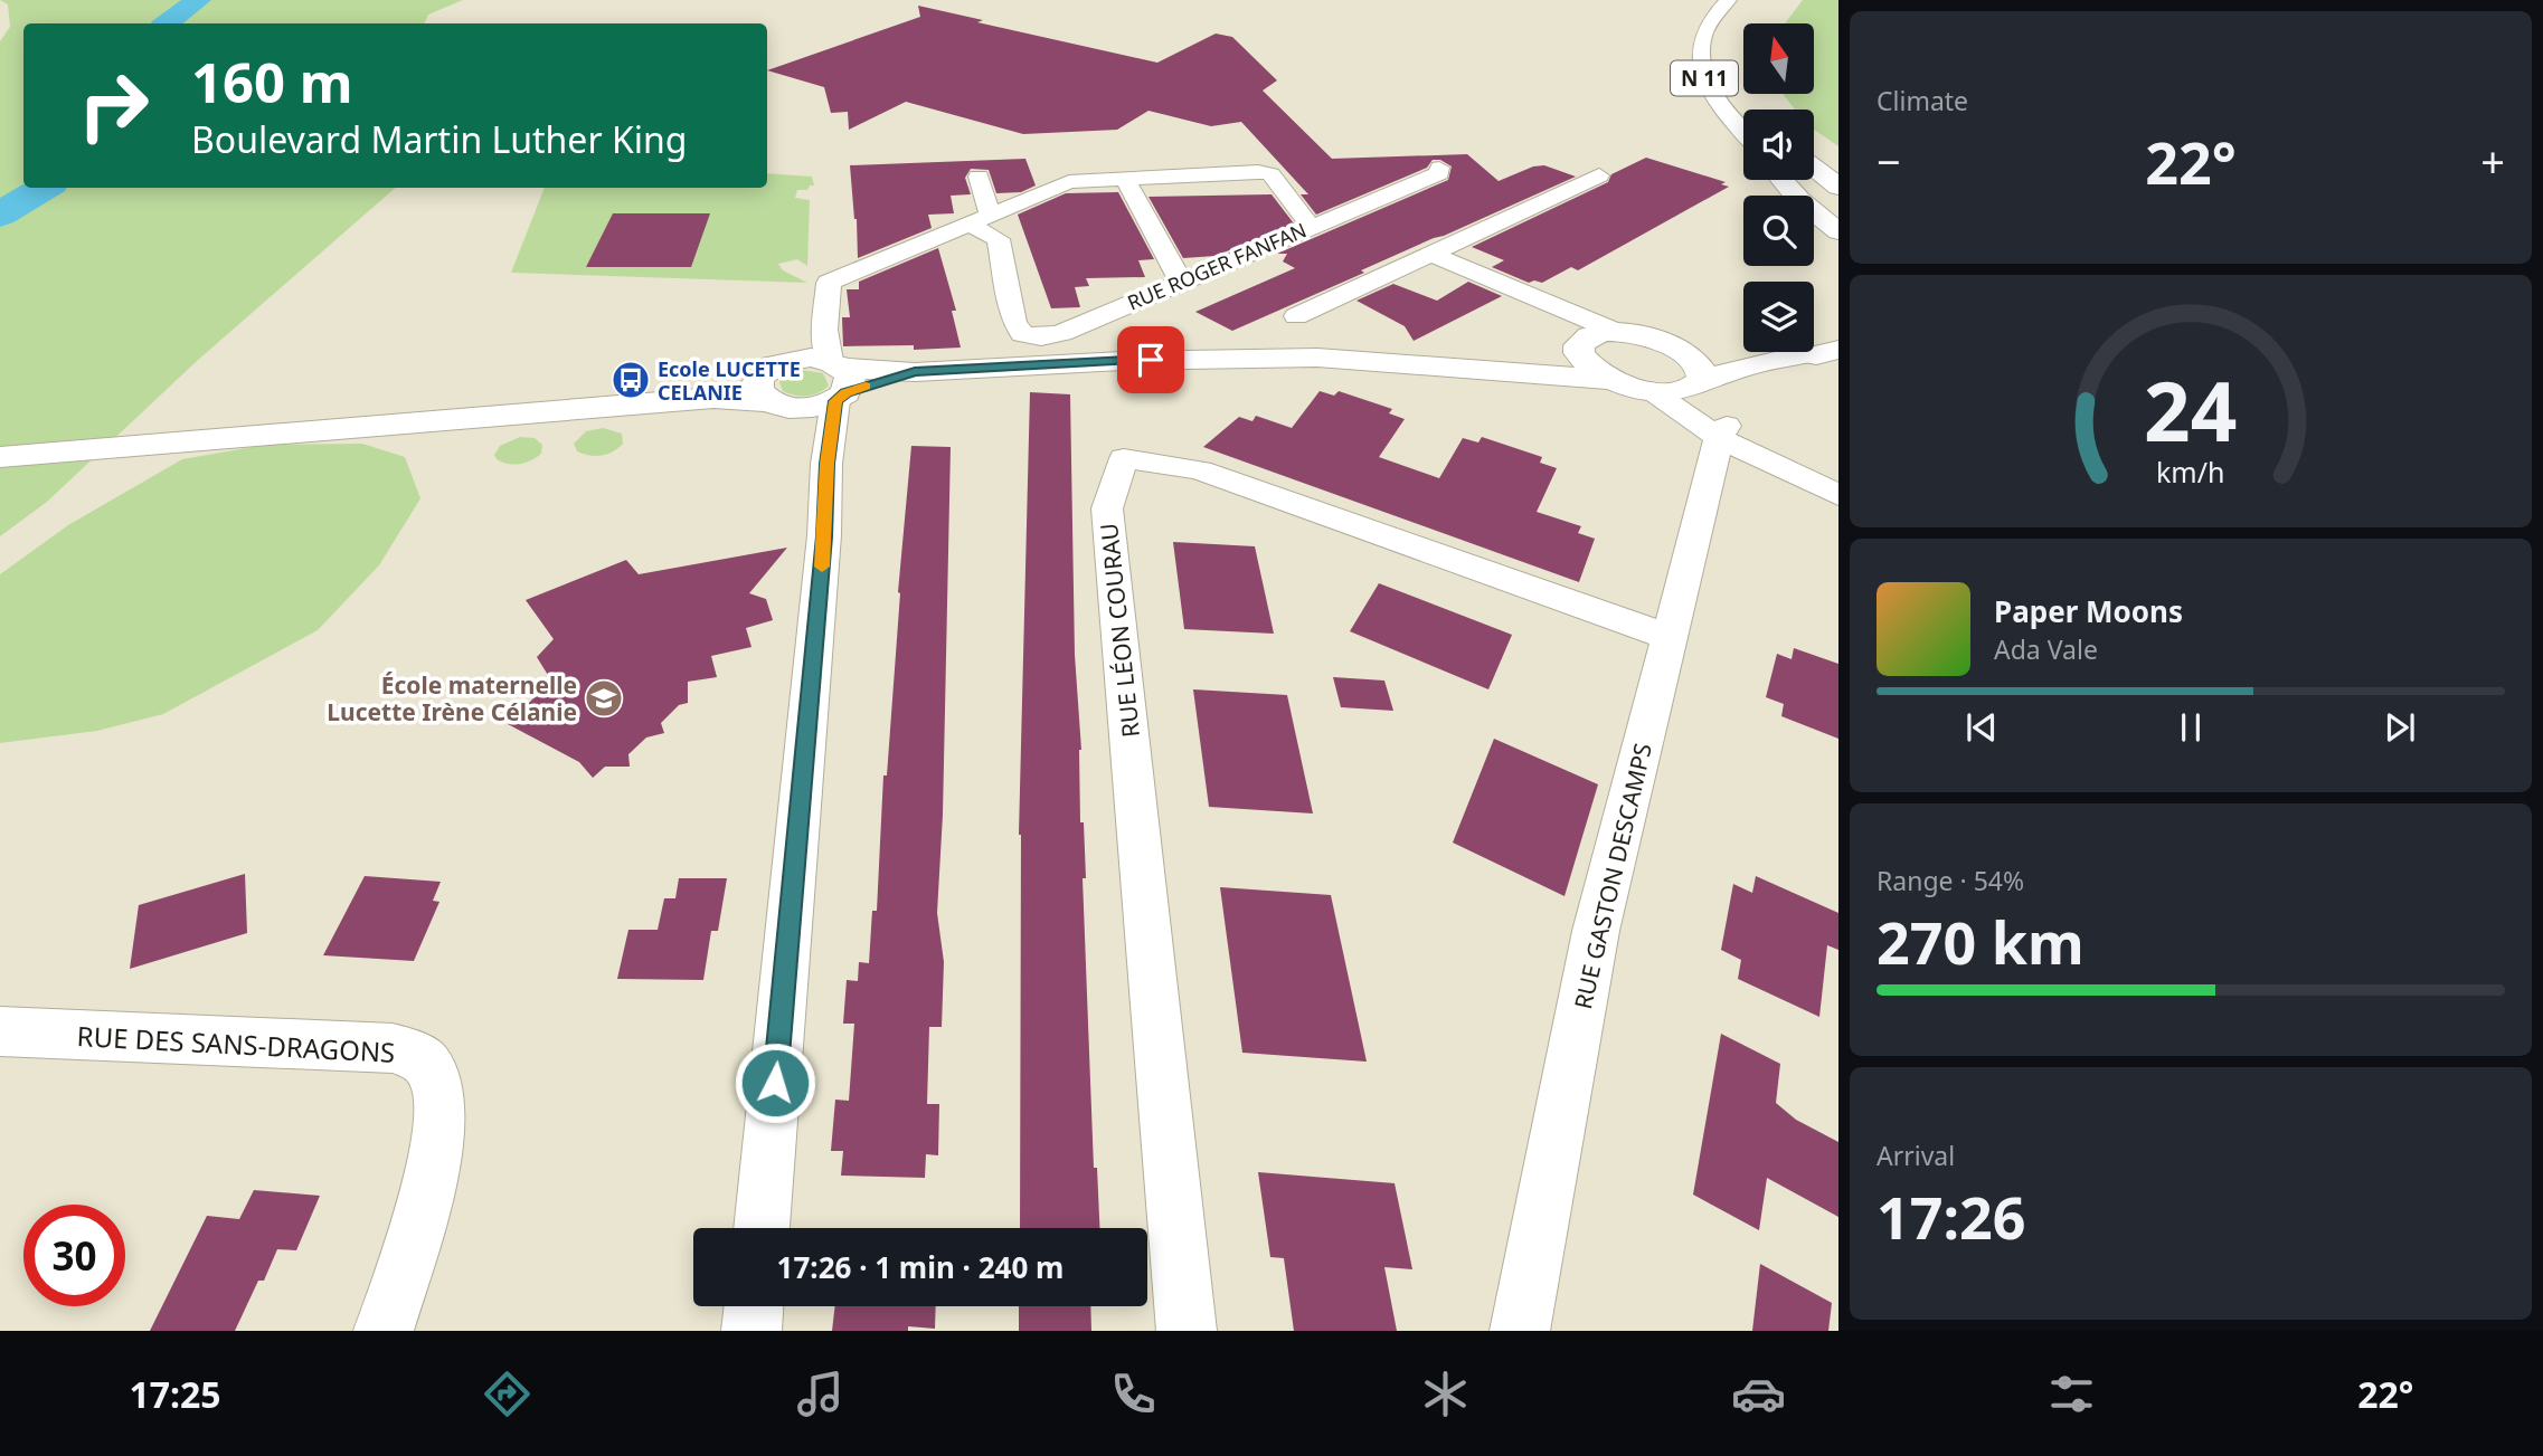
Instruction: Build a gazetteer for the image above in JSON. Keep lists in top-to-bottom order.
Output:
{
  "streets": {
    "main road": ["N 11"],
    "street": [
      "RUE ROGER FANFAN",
      "RUE LÉON COURAU",
      "RUE GASTON DESCAMPS",
      "RUE DES SANS-DRAGONS"
    ]
  },
  "crossings": [
    ["RUE LÉON COURAU", "RUE GASTON DESCAMPS"]
  ],
  "places": {
    "bus stop": ["Ecole LUCETTE CELANIE"],
    "school or university": ["École maternelle Lucette Irène Célanie"]
  },
  "north": "top",
  "page": {
    "tile": [
      "Climate",
      ["Range · 54%", "270 km"],
      ["Arrival", "17:26"]
    ],
    "turn": ["160 m", "Boulevard Martin Luther King"],
    "heat": ["−", "22°", "+"],
    "song": ["Paper Moons", "Ada Vale"],
    "limit": "30",
    "trip": "17:26 · 1 min · 240 m",
    "tabs": ["17:25", "22°"],
    "gauge": ["24", "km/h"]
  }
}
